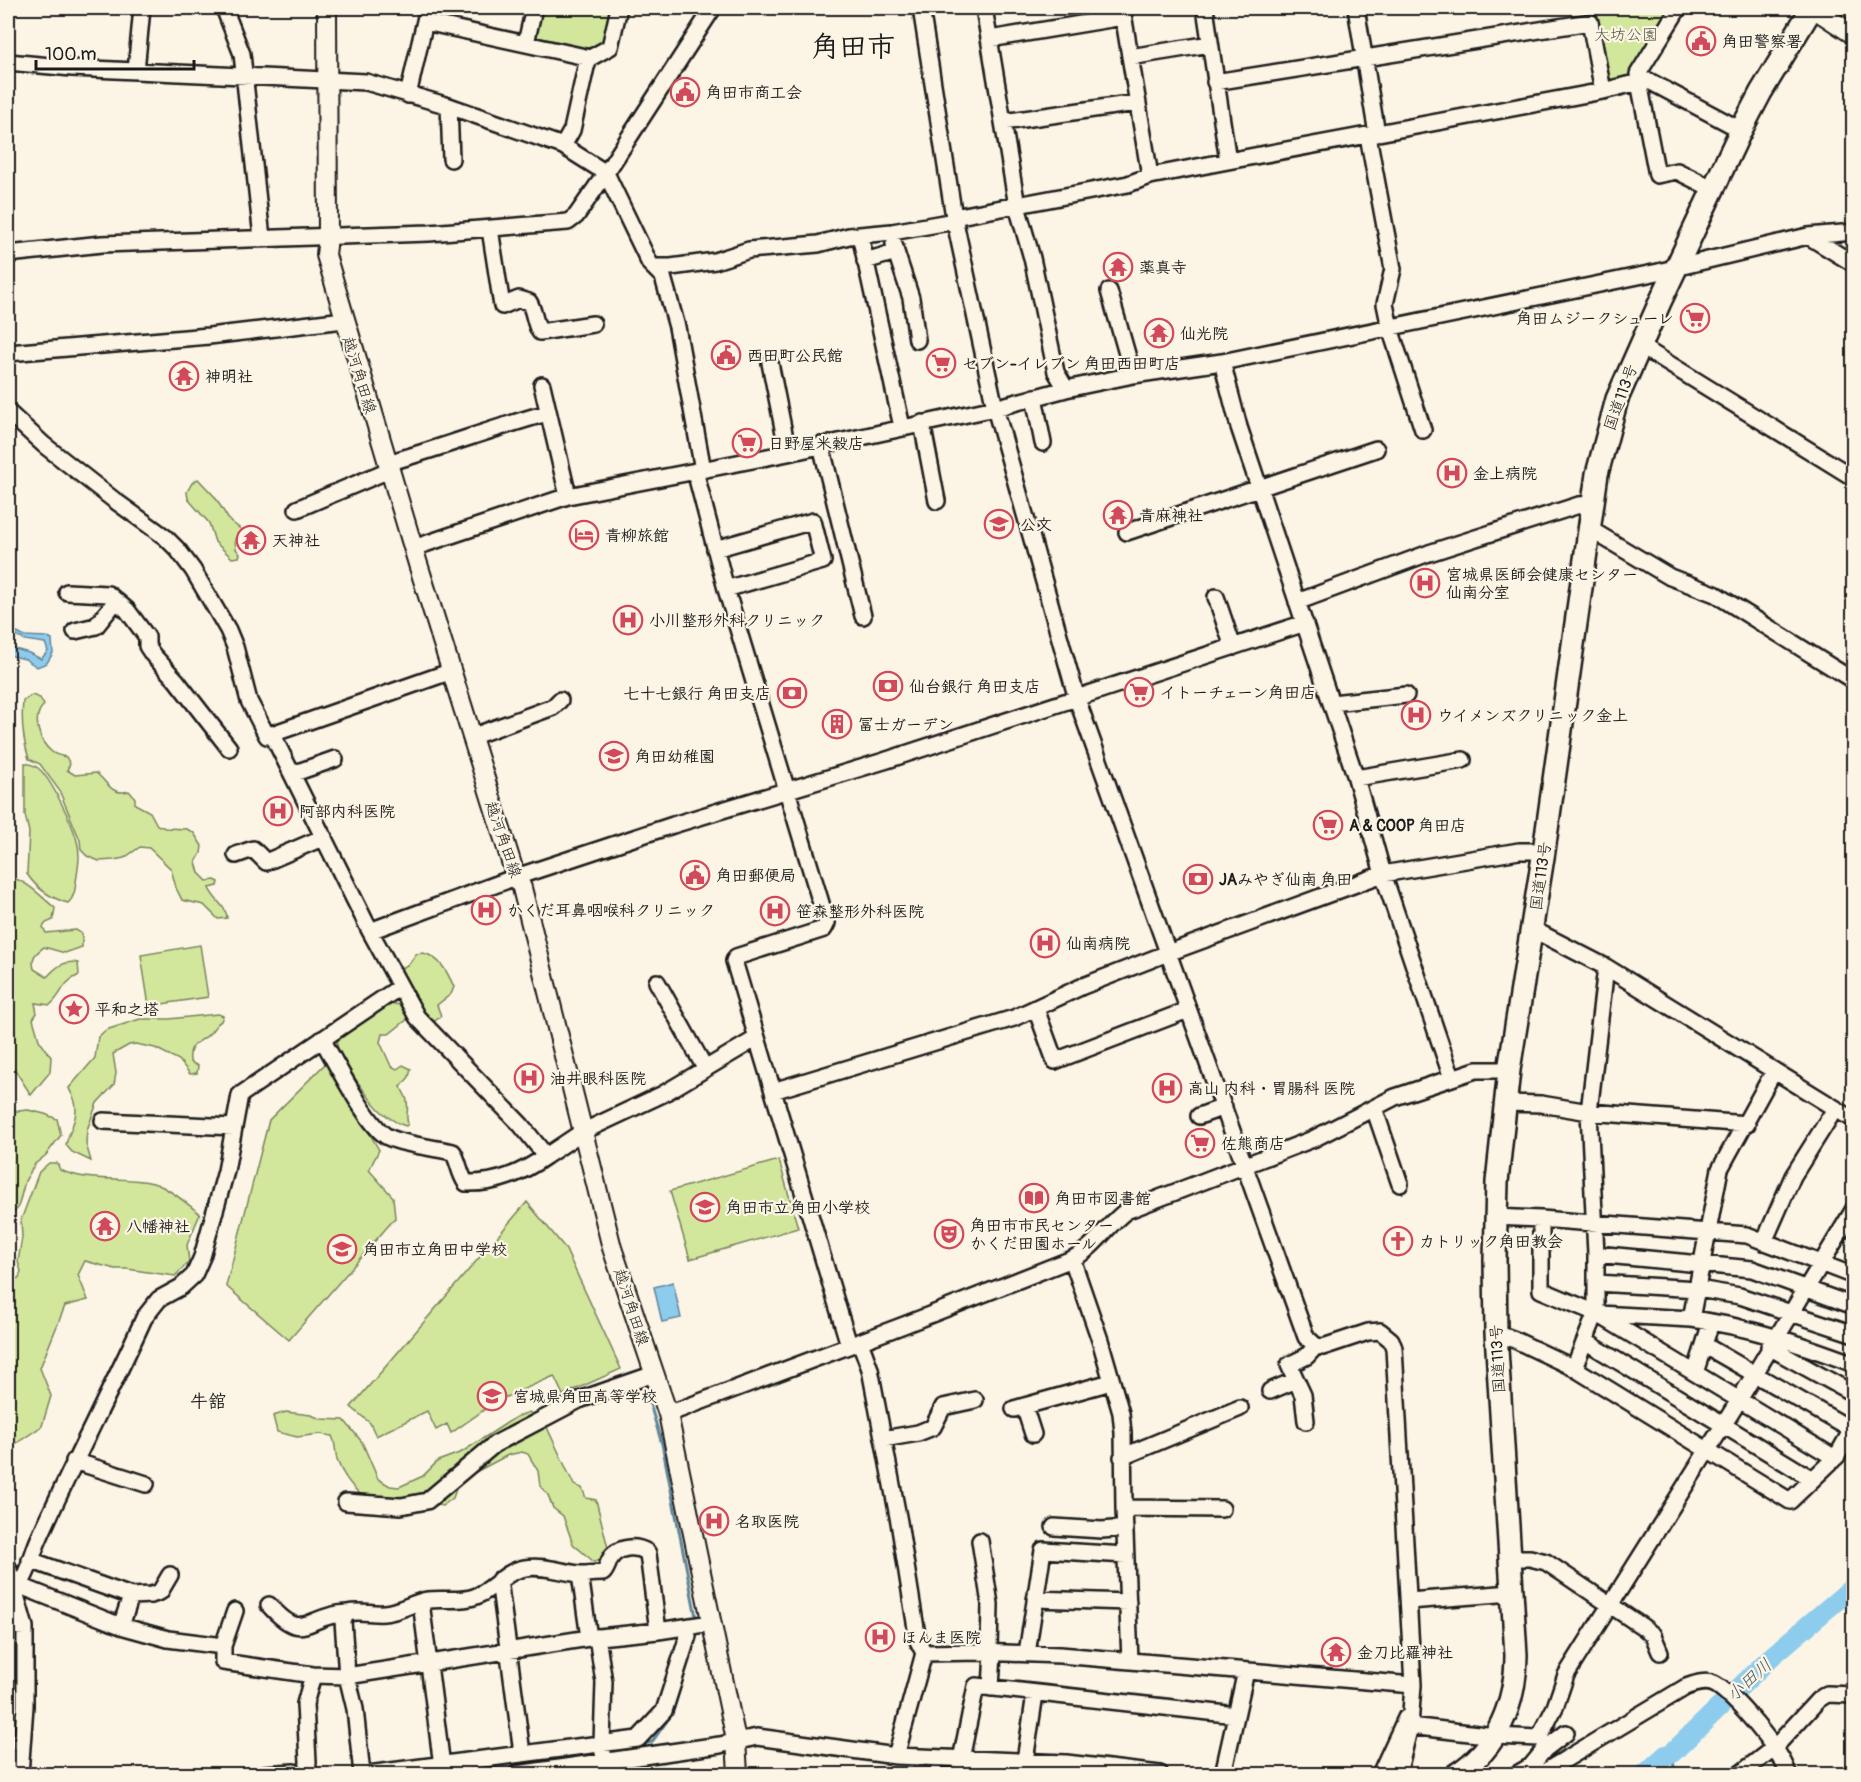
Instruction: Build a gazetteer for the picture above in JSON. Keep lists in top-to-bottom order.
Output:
{
  "streets": {
    "highway": ["国道113号"],
    "main road": ["越河角田線"]
  },
  "districts": ["角田市", "牛舘"],
  "water": ["小田川"],
  "parks": ["大坊公園"],
  "places": {
    "public building": [
      "角田警察署",
      "角田市商工会",
      "西田町公民館",
      "角田郵便局"
    ],
    "temple": [
      "薬真寺",
      "仙光院",
      "神明社",
      "青麻神社",
      "天神社",
      "八幡神社",
      "金刀比羅神社"
    ],
    "supermarket": [
      "角田ムジークシューレ",
      "セブン-イレブン 角田西田町店",
      "日野屋米穀店",
      "イトーチェーン角田店",
      "A & COOP 角田店",
      "佐熊商店"
    ],
    "hospital": [
      "金上病院",
      "宮城県医師会健康センター 仙南分室",
      "小川整形外科クリニック",
      "ウイメンズクリニック金上",
      "阿部内科医院",
      "かくだ耳鼻咽喉科クリニック",
      "笹森整形外科医院",
      "仙南病院",
      "油井眼科医院",
      "高山 内科・胃腸科 医院",
      "名取医院",
      "ほんま医院"
    ],
    "school or university": [
      "公文",
      "角田幼稚園",
      "角田市立角田小学校",
      "角田市立角田中学校",
      "宮城県角田高等学校"
    ],
    "hotel": ["青柳旅館"],
    "bank": ["仙台銀行 角田支店", "七十七銀行 角田支店", "JAみやぎ仙南 角田"],
    "building": ["冨士ガーデン"],
    "place": ["平和之塔"],
    "library": ["角田市図書館"],
    "theatre": ["角田市市民センター かくだ田園ホール"],
    "church": ["カトリック角田教会"]
  },
  "scale_bar": "100 m"
}
